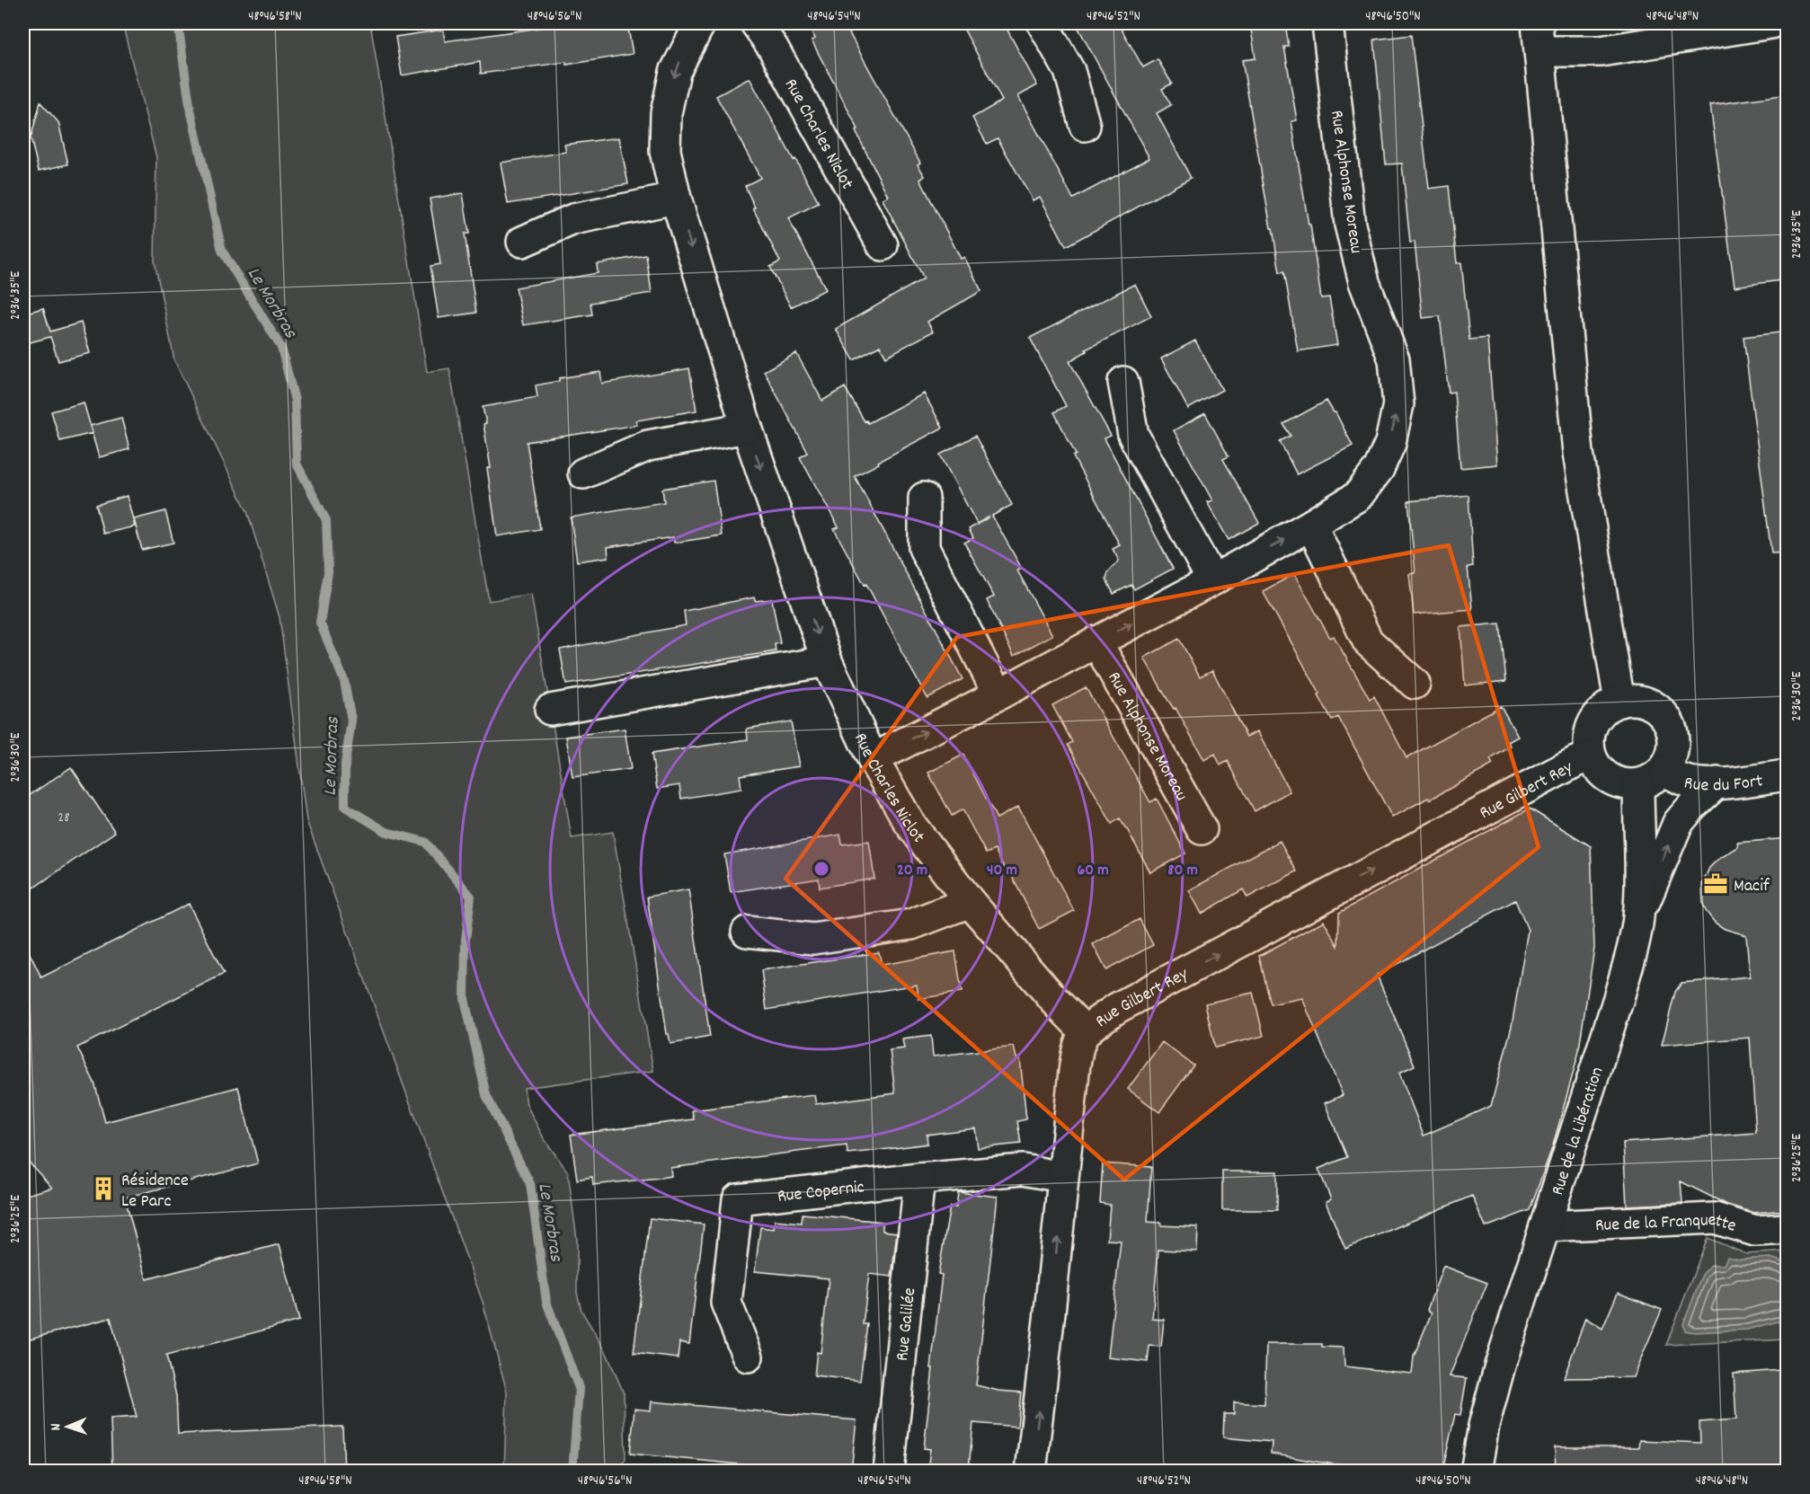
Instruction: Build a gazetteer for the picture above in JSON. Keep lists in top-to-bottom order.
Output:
{
  "streets": {
    "street": [
      "Rue Charles Niclot",
      "Rue Alphonse Moreau",
      "Rue du Fort",
      "Rue Gilbert Rey",
      "Rue de la Libération",
      "Rue Copernic",
      "Rue de la Franquette",
      "Rue Galilée"
    ]
  },
  "crossings": [
    ["Rue Charles Niclot", "Rue Alphonse Moreau"],
    ["Rue Charles Niclot", "Rue Gilbert Rey"],
    ["Rue du Fort", "Rue Gilbert Rey"],
    ["Rue du Fort", "Rue de la Libération"],
    ["Rue Gilbert Rey", "Rue de la Libération"],
    ["Rue Gilbert Rey", "Rue Copernic"],
    ["Rue de la Libération", "Rue de la Franquette"],
    ["Rue Copernic", "Rue Galilée"]
  ],
  "one_way": ["Rue Alphonse Moreau", "Rue Gilbert Rey"],
  "water": ["Le Morbras"],
  "places": {
    "office": ["Macif"],
    "building": ["Résidence Le Parc"]
  },
  "house_numbers": ["28"],
  "north": "left",
  "coordinates": [
    "48°46'58\"N",
    "48°46'56\"N",
    "48°46'54\"N",
    "48°46'52\"N",
    "48°46'50\"N",
    "48°46'48\"N",
    "2°36'35\"E",
    "2°36'30\"E",
    "2°36'25\"E"
  ],
  "rings": [
    "20 m",
    "40 m",
    "60 m",
    "80 m"
  ]
}
